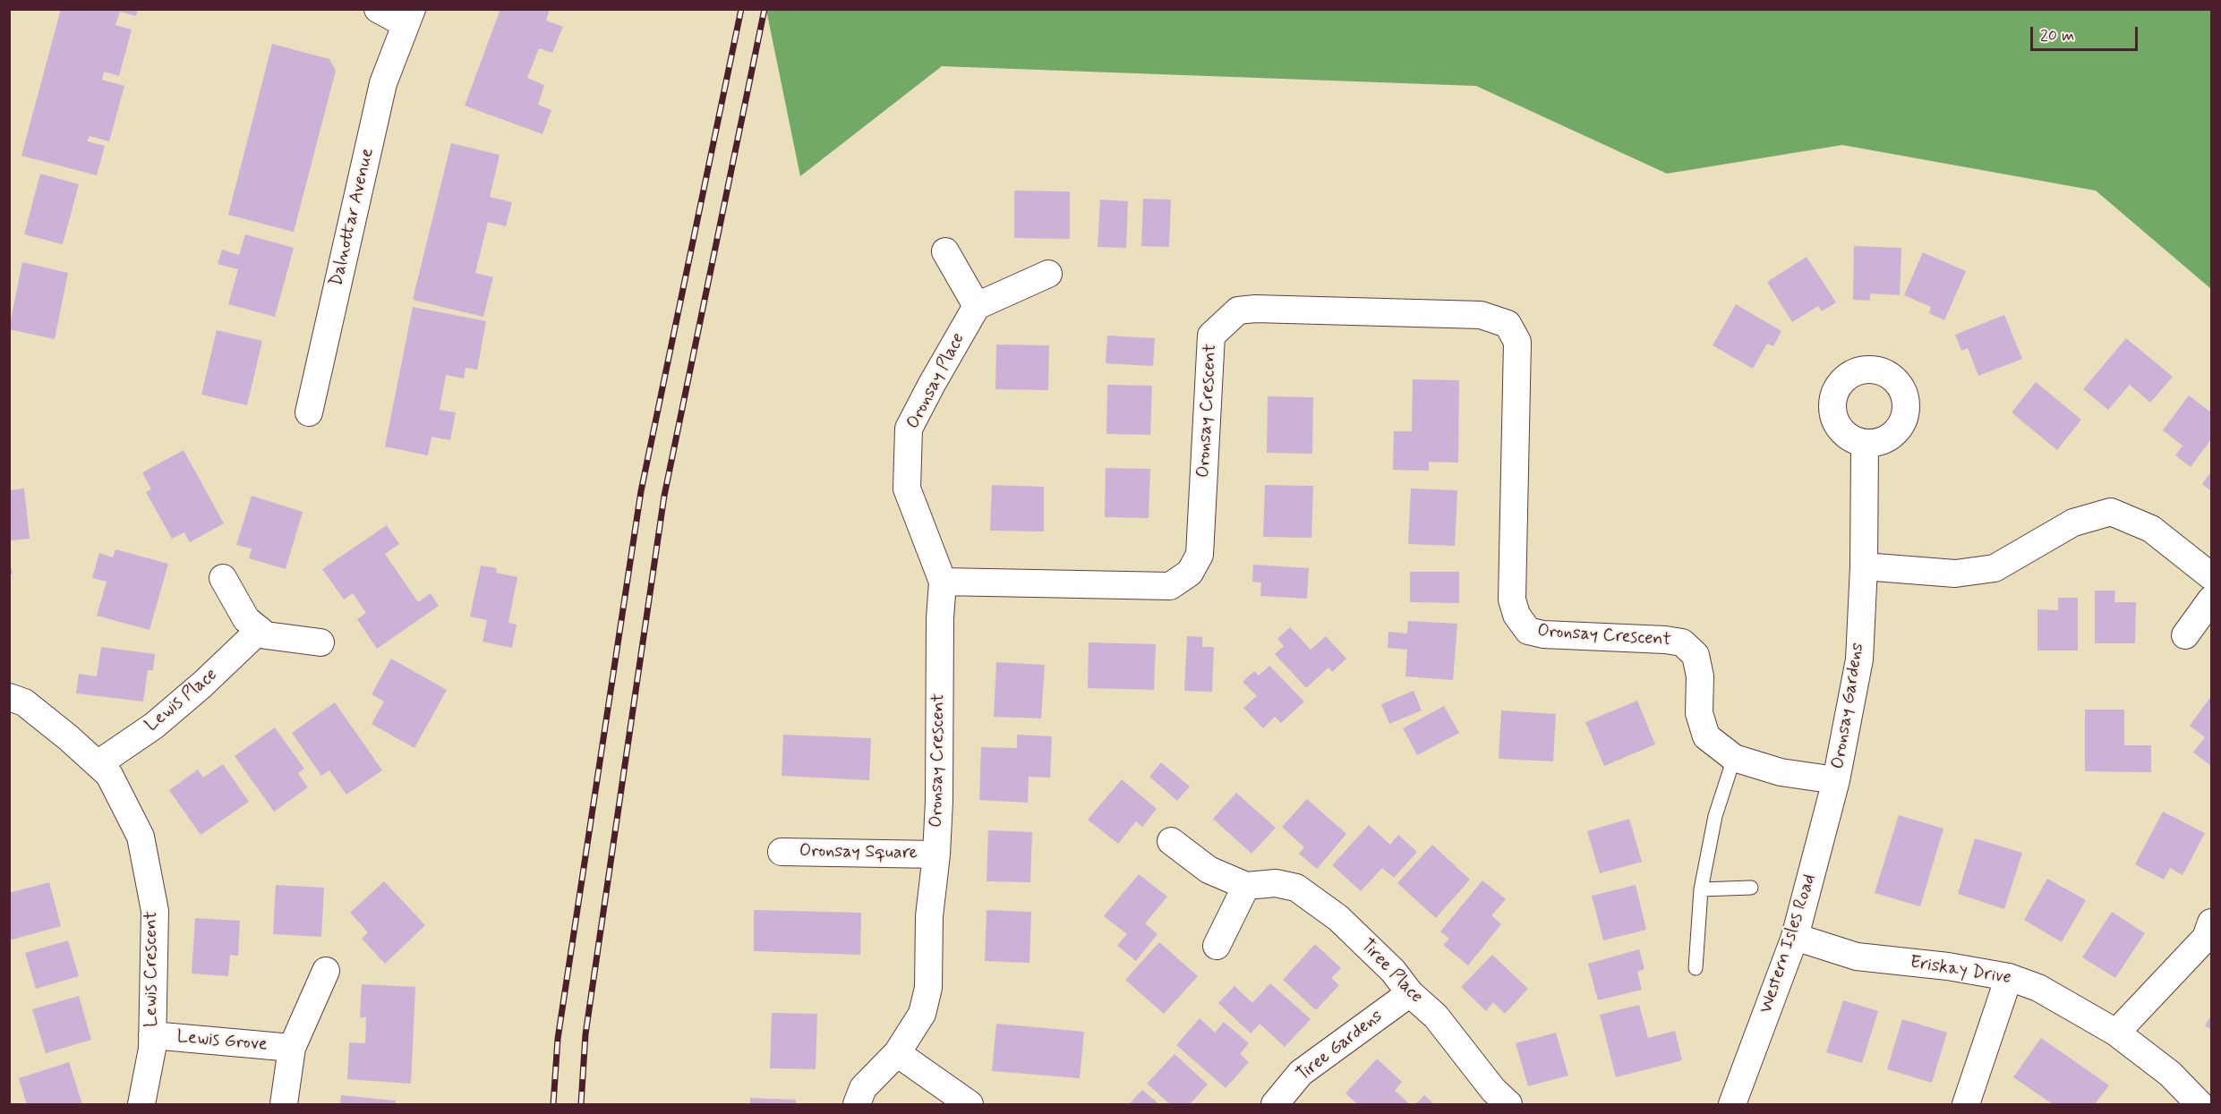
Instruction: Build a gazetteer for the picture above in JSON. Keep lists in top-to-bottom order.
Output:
{
  "streets": {
    "street": [
      "Dalnottar Avenue",
      "Oronsay Place",
      "Oronsay Crescent",
      "Lewis Place",
      "Oronsay Gardens",
      "Oronsay Square",
      "Western Isles Road",
      "Lewis Crescent",
      "Eriskay Drive",
      "Tiree Place",
      "Lewis Grove",
      "Tiree Gardens"
    ]
  },
  "crossings": [
    ["Oronsay Place", "Oronsay Crescent"],
    ["Oronsay Crescent", "Oronsay Gardens"],
    ["Oronsay Crescent", "Oronsay Square"],
    ["Oronsay Crescent", "Western Isles Road"],
    ["Lewis Place", "Lewis Crescent"],
    ["Oronsay Gardens", "Western Isles Road"],
    ["Western Isles Road", "Eriskay Drive"],
    ["Lewis Crescent", "Lewis Grove"],
    ["Tiree Place", "Tiree Gardens"]
  ],
  "scale_bar": "20 m"
}
